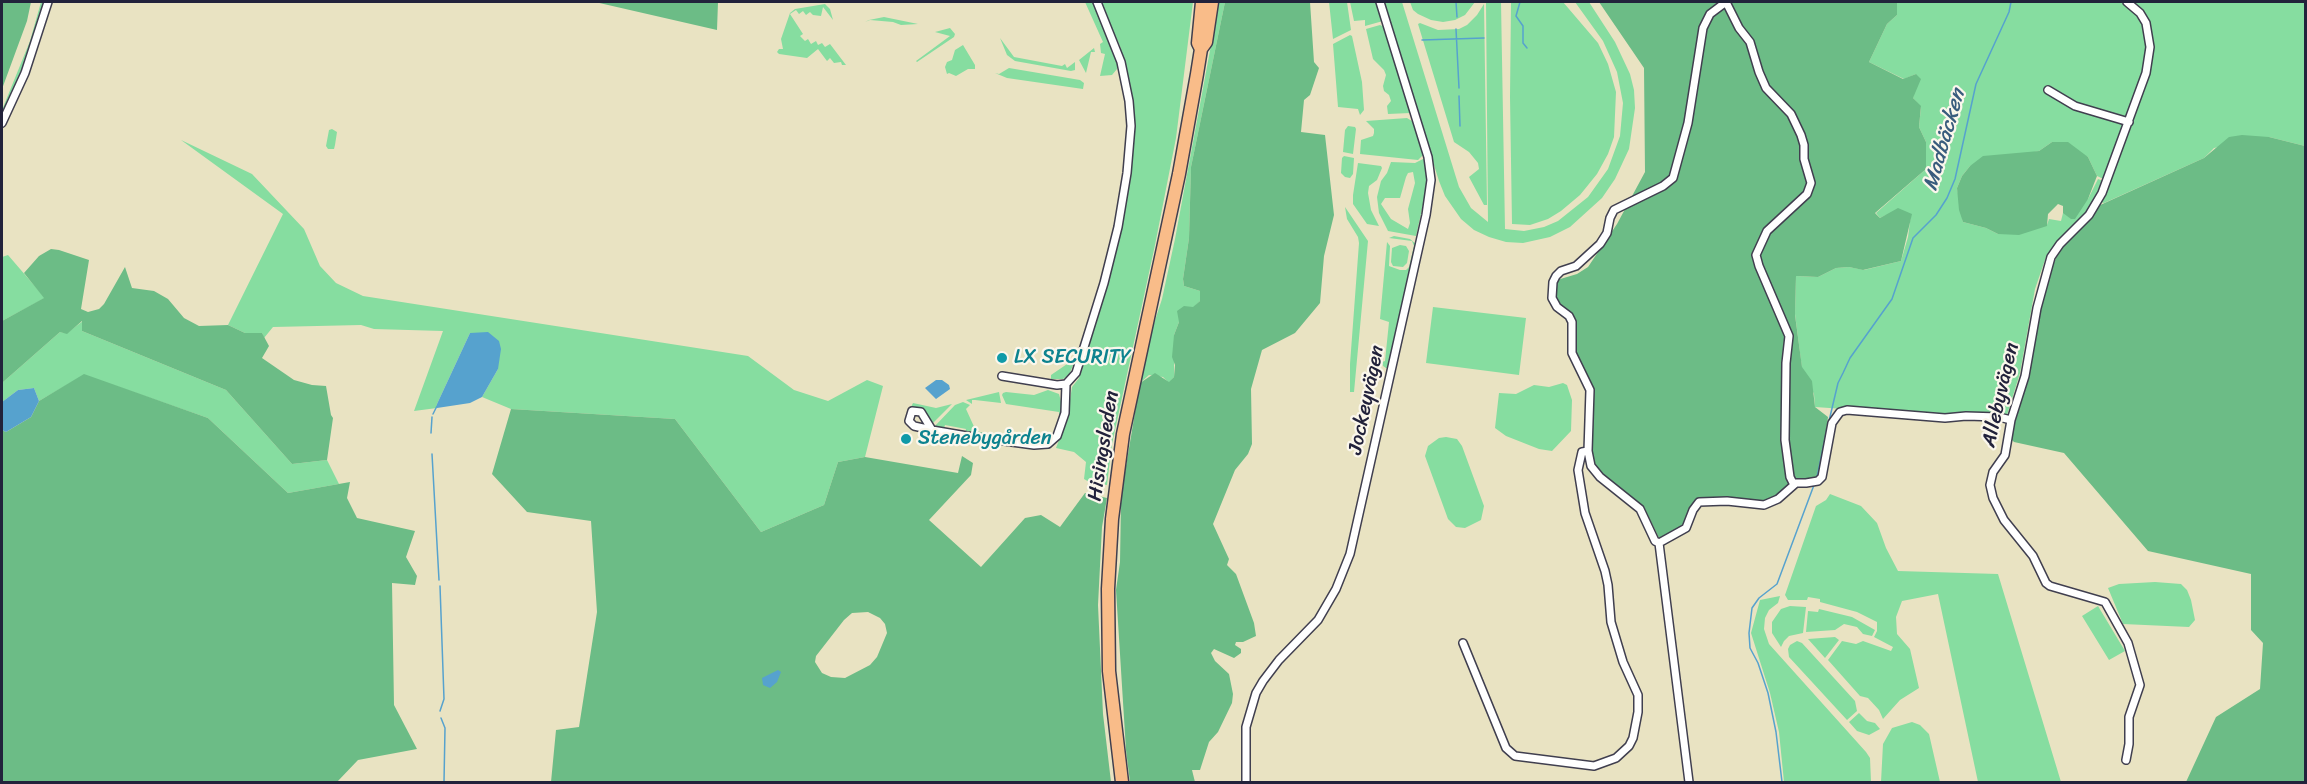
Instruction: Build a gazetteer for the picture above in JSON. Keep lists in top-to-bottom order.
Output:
{
  "streets": {
    "highway": ["Hisingsleden"],
    "street": ["Allebyvägen", "Jockeyvägen"]
  },
  "water": ["Madbäcken"],
  "places": ["LX SECURITY", "Stenebygården"]
}
